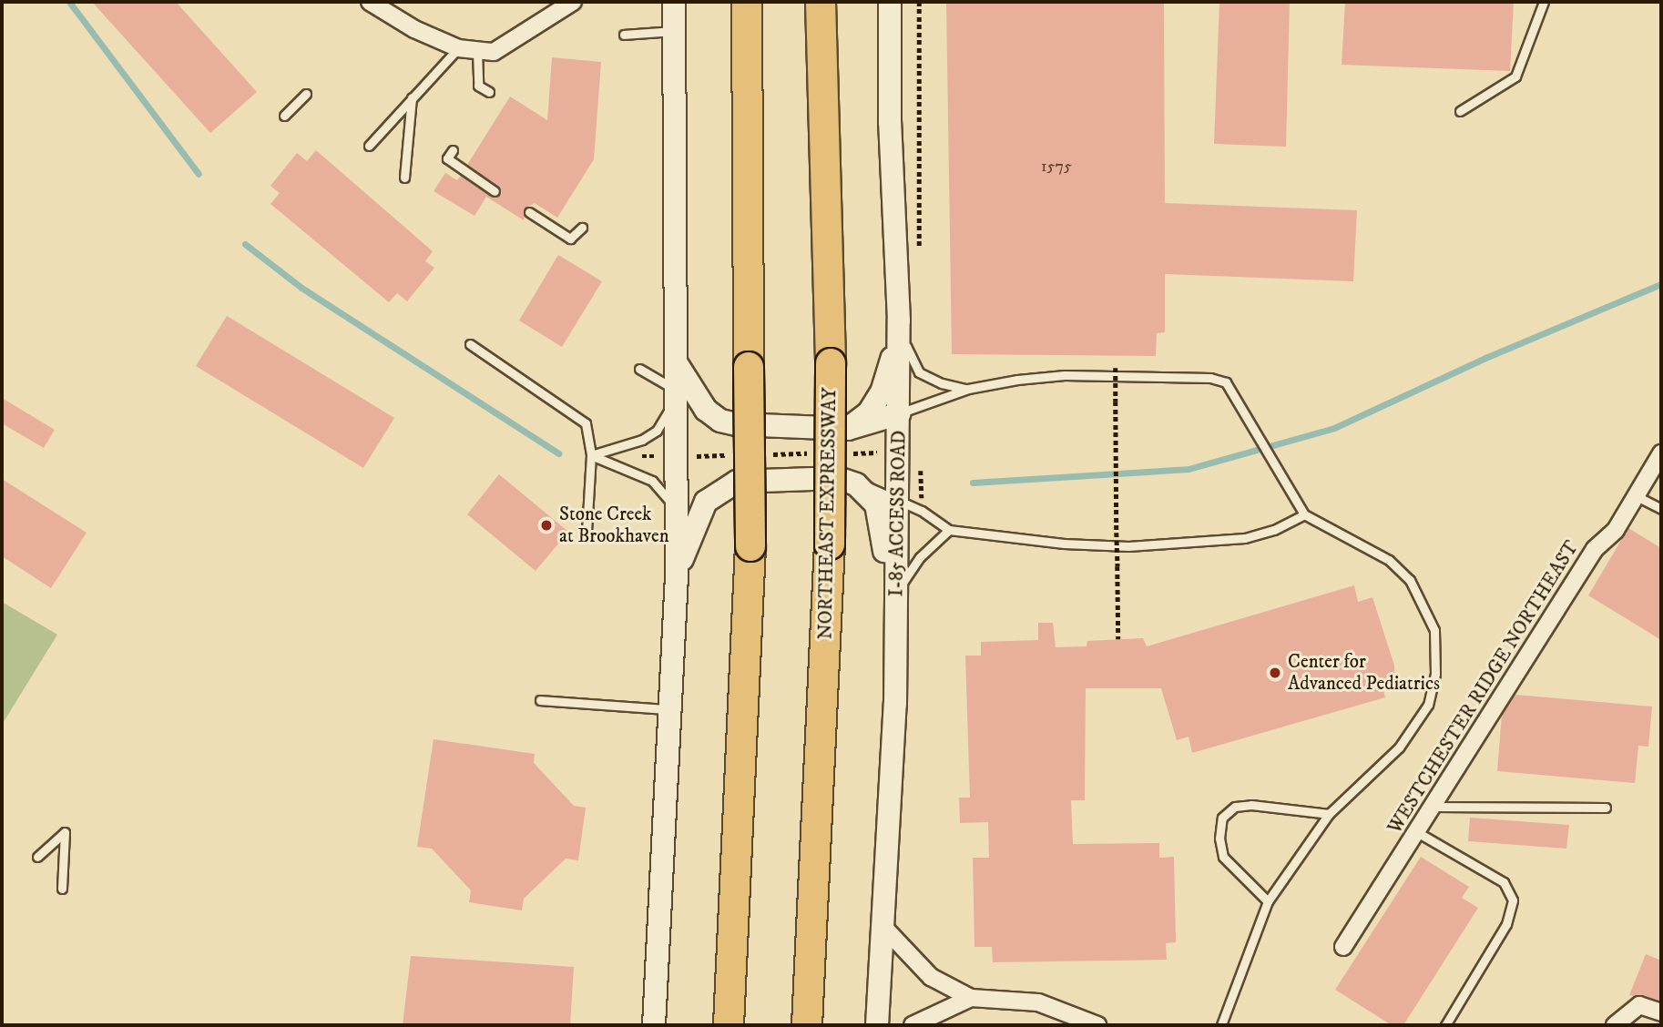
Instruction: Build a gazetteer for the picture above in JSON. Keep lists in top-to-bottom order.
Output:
{
  "streets": {
    "highway": ["NORTHEAST EXPRESSWAY"],
    "main road": ["I-85 ACCESS ROAD"],
    "street": ["WESTCHESTER RIDGE NORTHEAST"]
  },
  "places": ["Stone Creek at Brookhaven", "Center for Advanced Pediatrics"],
  "house_numbers": ["1575"]
}
